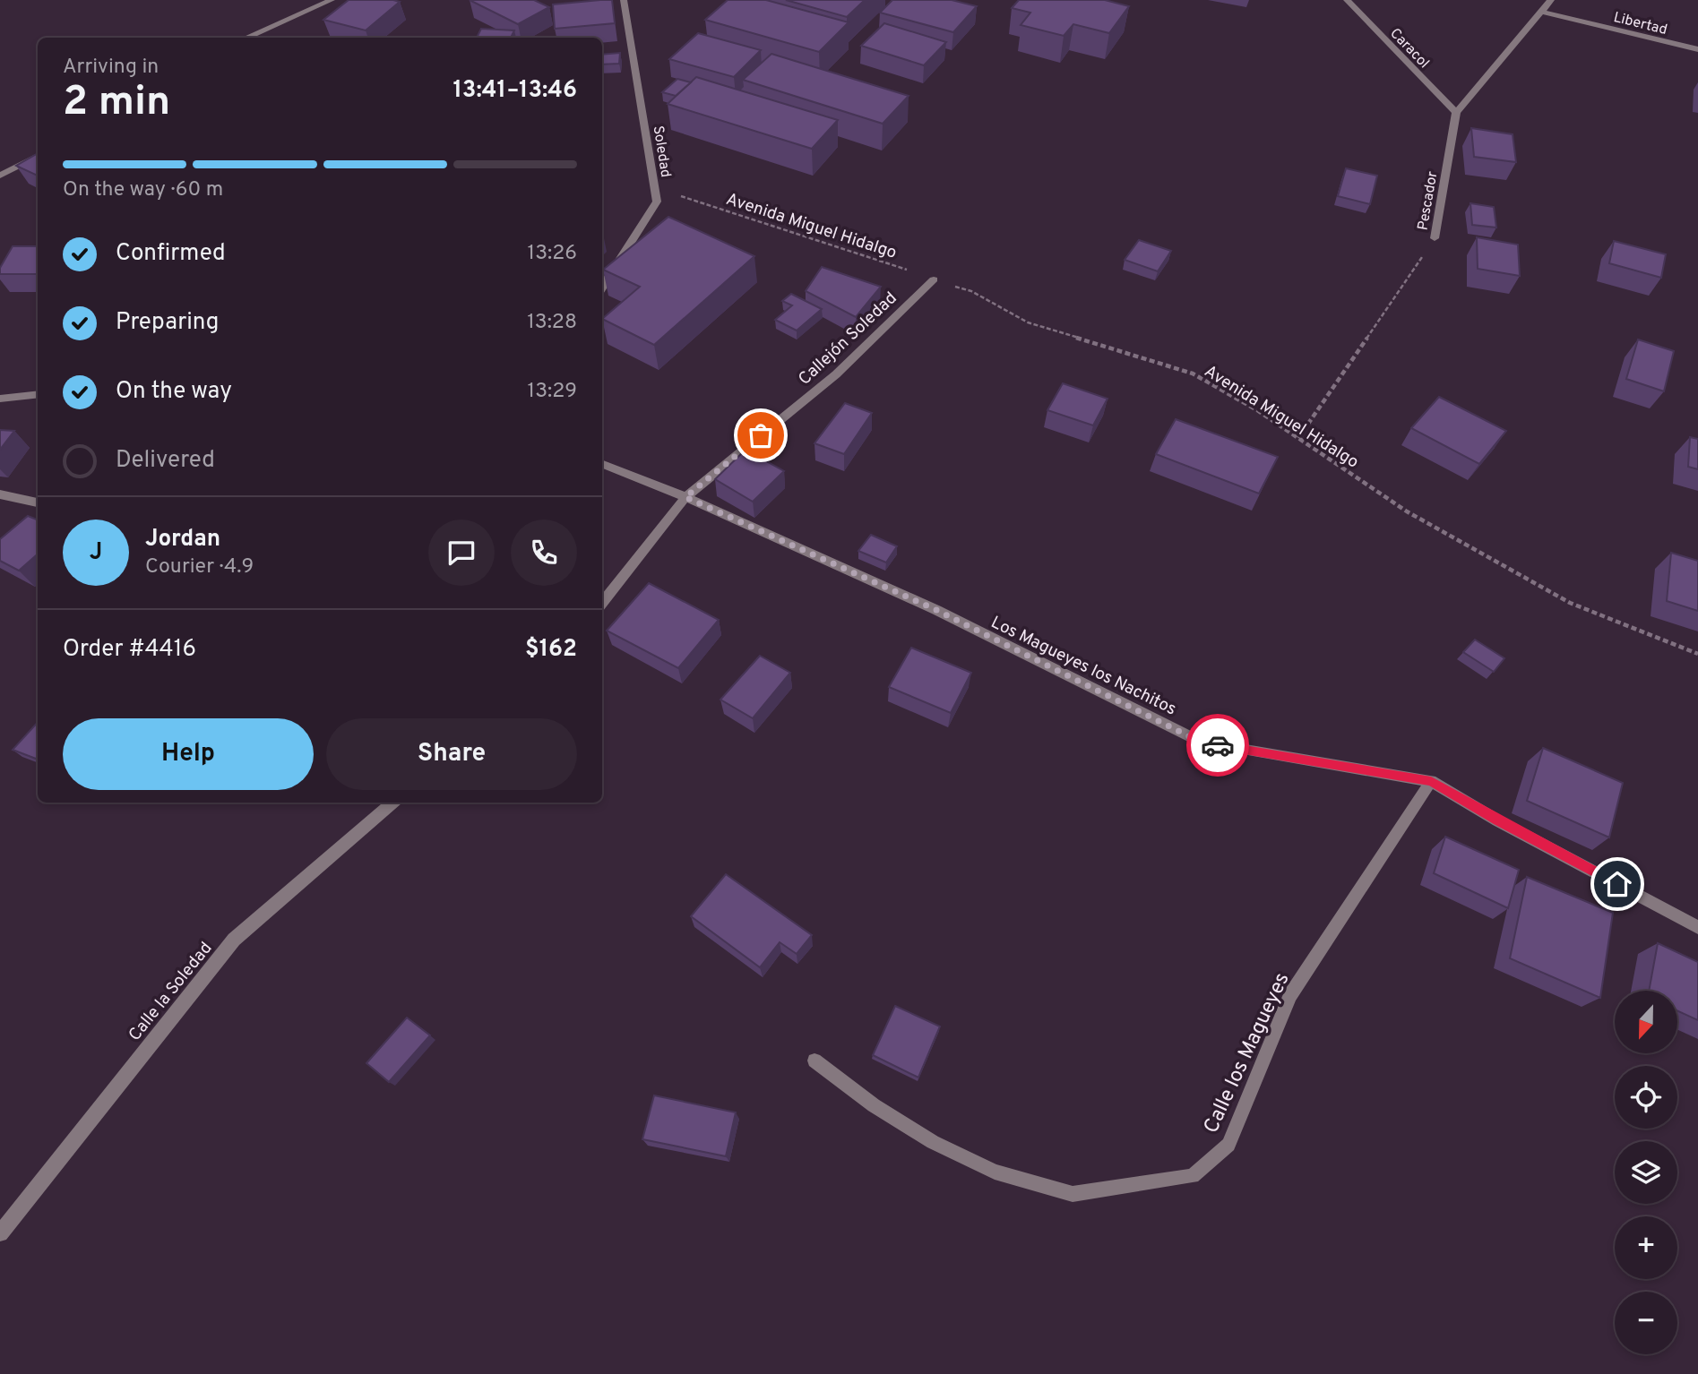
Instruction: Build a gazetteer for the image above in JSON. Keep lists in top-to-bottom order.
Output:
{
  "streets": {
    "street": [
      "Libertad",
      "Caracol",
      "Soledad",
      "Pescador",
      "Callejón Soledad",
      "Los Magueyes los Nachitos",
      "Calle la Soledad",
      "Calle los Magueyes"
    ],
    "path": ["Avenida Miguel Hidalgo"]
  },
  "crossings": [
    ["Caracol", "Pescador"],
    ["Soledad", "Avenida Miguel Hidalgo"],
    ["Pescador", "Avenida Miguel Hidalgo"],
    ["Avenida Miguel Hidalgo", "Callejón Soledad"],
    ["Callejón Soledad", "Los Magueyes los Nachitos"],
    ["Los Magueyes los Nachitos", "Calle los Magueyes"]
  ],
  "north": "bottom",
  "page": {
    "heading": ["2 min", "Arriving in", "13:41–13:46"],
    "panel": [
      "Jordan",
      "Courier · 4.9",
      "Order #4416",
      "$162"
    ],
    "bar": "On the way · 60 m",
    "list": [
      ["Confirmed", "13:26"],
      ["Preparing", "13:28"],
      ["On the way", "13:29"],
      "Delivered"
    ],
    "round": "J",
    "buttons": ["Help", "Share"],
    "map_buttons": ["+", "−"]
  }
}
